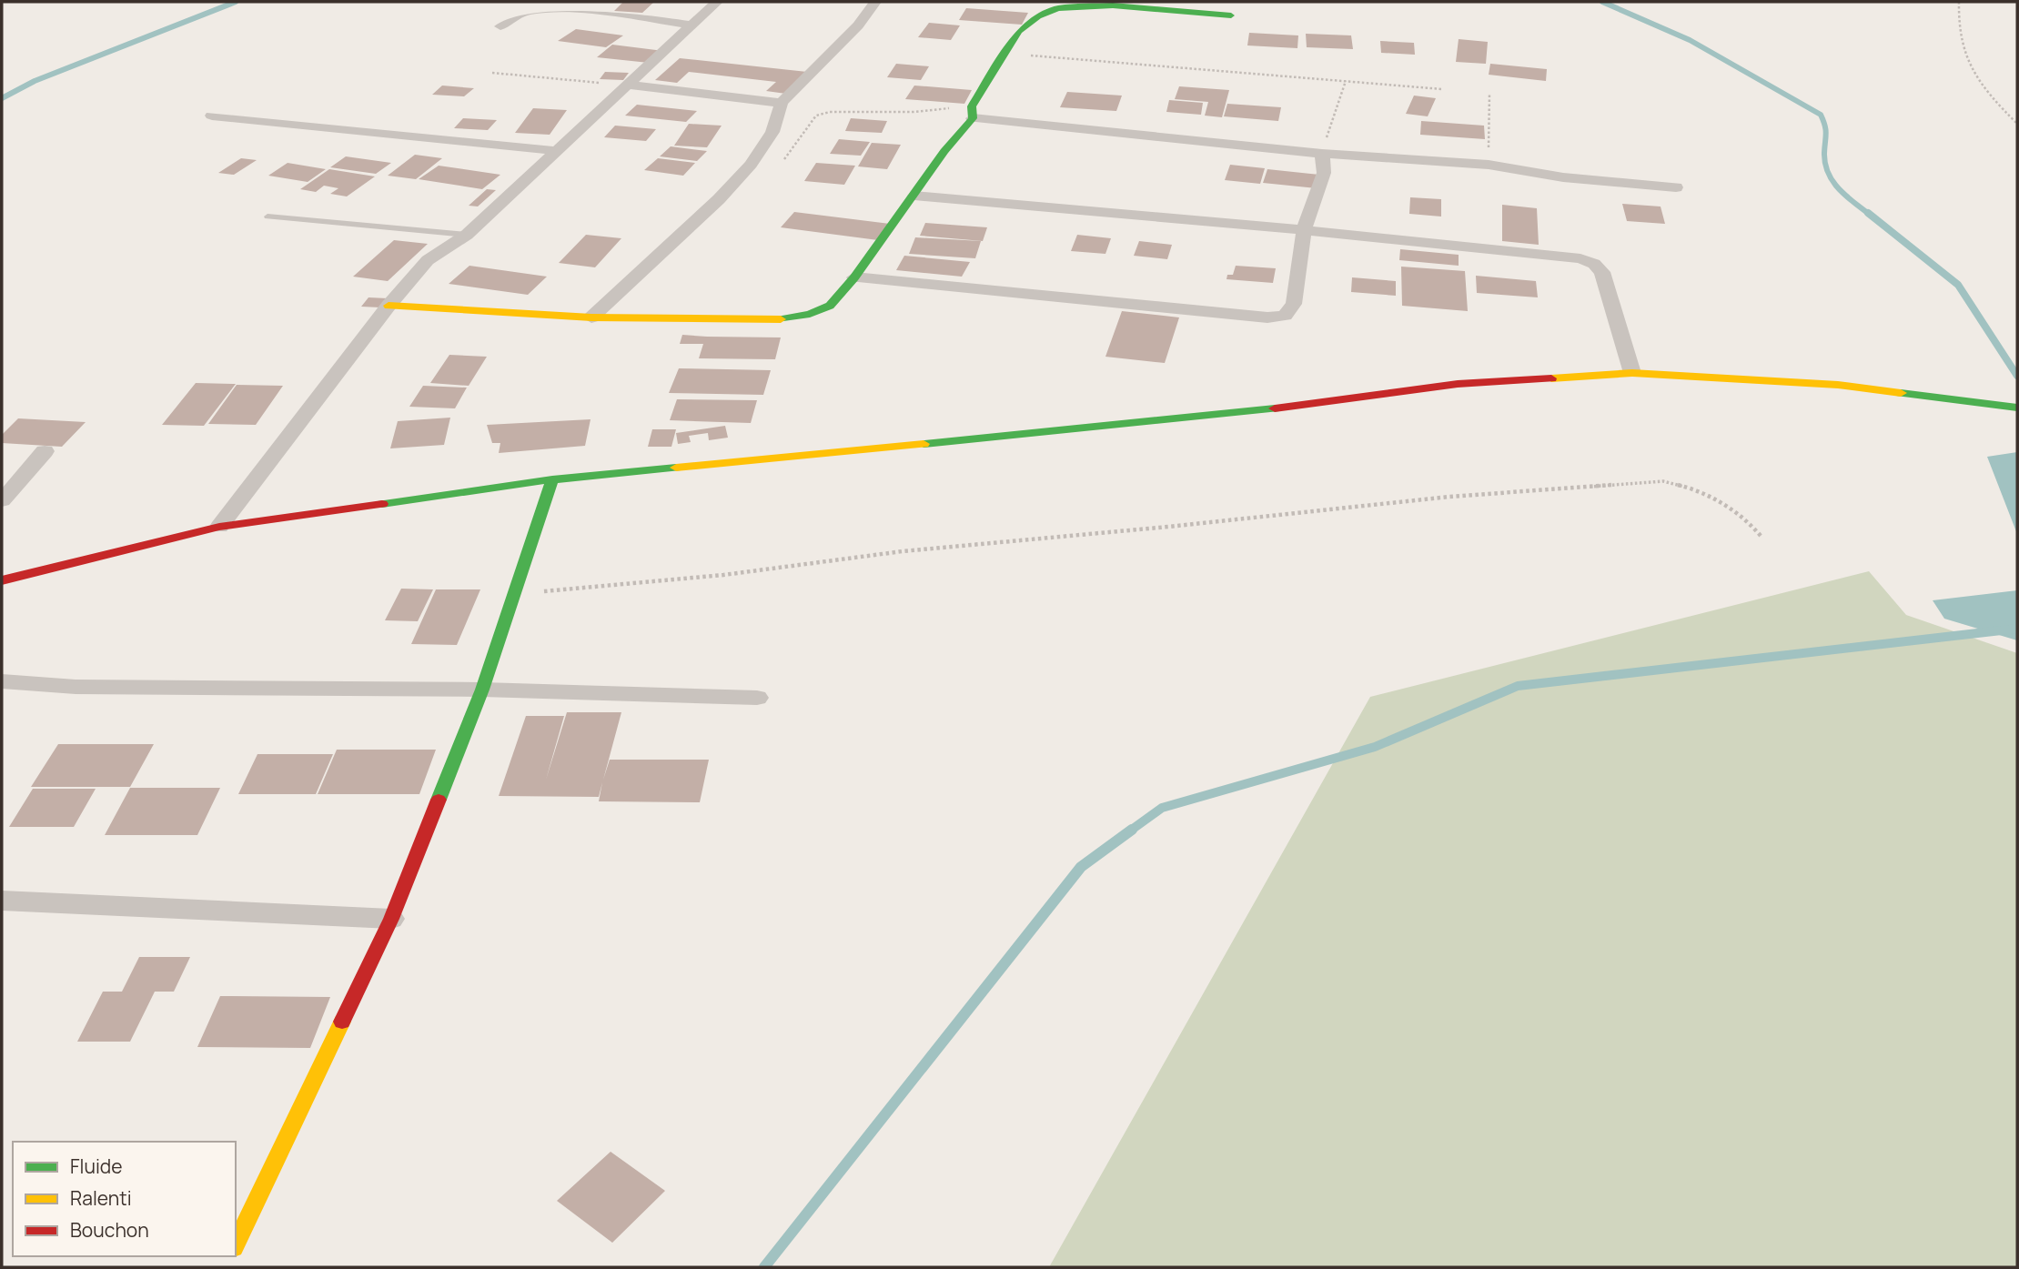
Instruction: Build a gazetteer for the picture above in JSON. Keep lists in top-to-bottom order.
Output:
{
  "legend": ["Fluide", "Ralenti", "Bouchon"]
}
